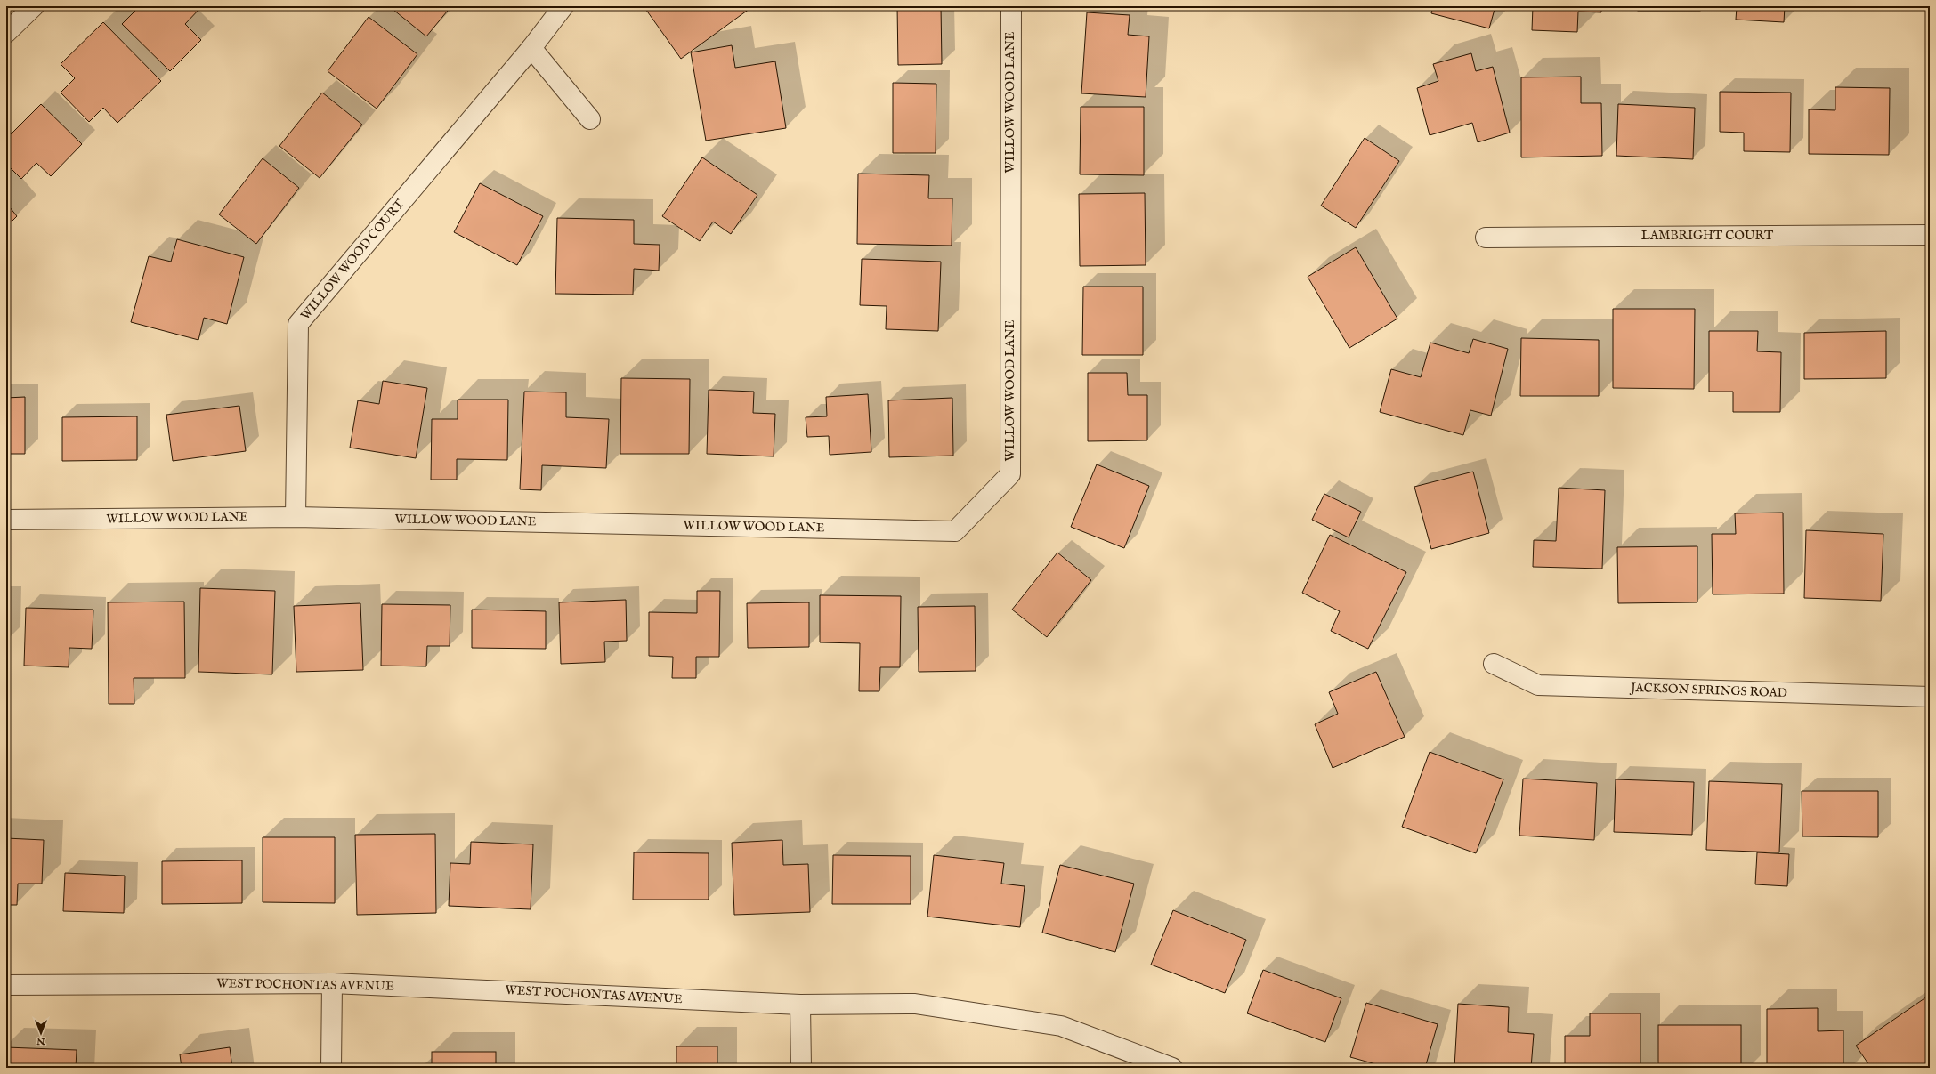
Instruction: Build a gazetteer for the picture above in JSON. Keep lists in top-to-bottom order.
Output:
{
  "streets": {
    "street": [
      "WILLOW WOOD LANE",
      "LAMBRIGHT COURT",
      "WILLOW WOOD COURT",
      "JACKSON SPRINGS ROAD",
      "WEST POCHONTAS AVENUE"
    ]
  },
  "crossings": [
    ["WILLOW WOOD LANE", "WILLOW WOOD COURT"]
  ],
  "north": "bottom"
}
